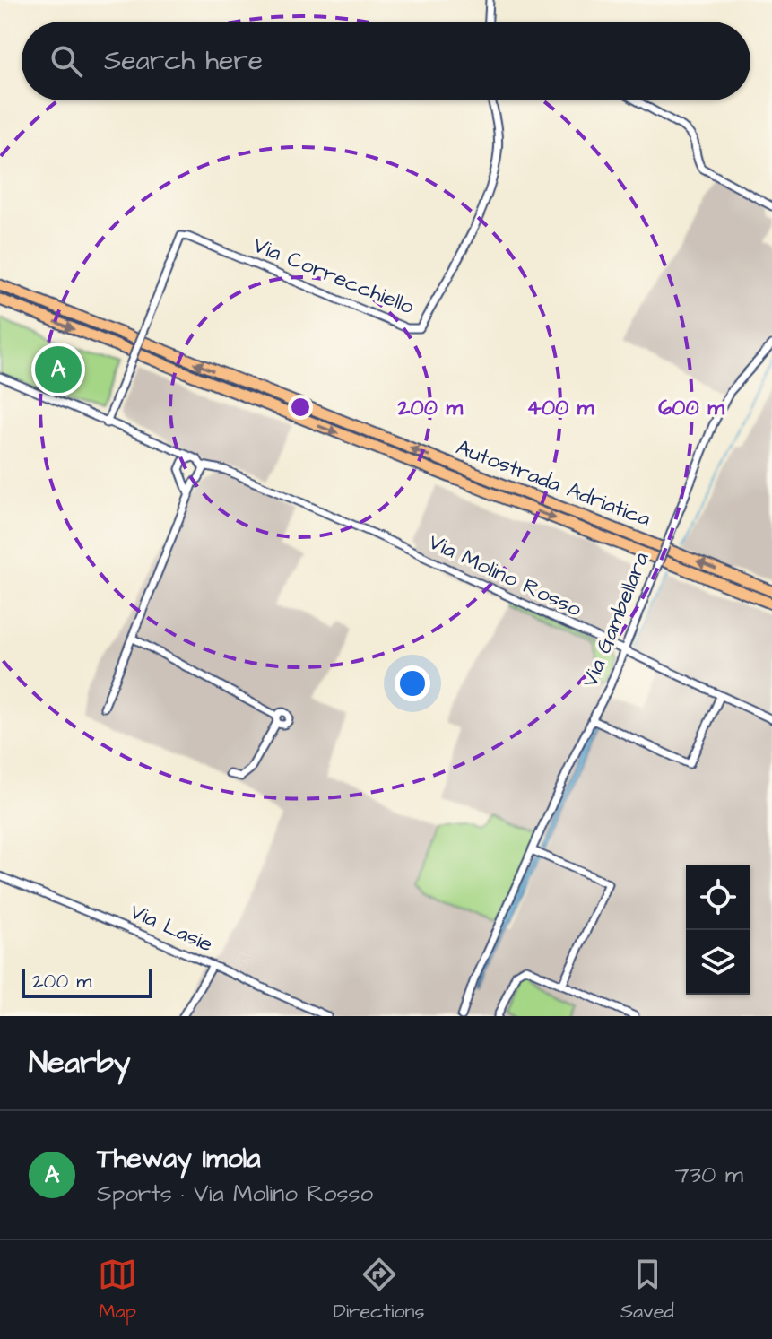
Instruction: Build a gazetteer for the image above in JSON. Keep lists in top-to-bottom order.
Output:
{
  "streets": {
    "highway": ["Autostrada Adriatica"],
    "street": [
      "Via Correcchiello",
      "Via Molino Rosso",
      "Via Gambellara",
      "Via Lasie"
    ]
  },
  "crossings": [
    ["Via Molino Rosso", "Via Gambellara"]
  ],
  "scale_bar": "200 m",
  "page": {
    "search": "Search here",
    "pins": "A",
    "scale": "200 m",
    "heading": "Nearby",
    "list": [
      {
        "mark": "A",
        "name": "Theway Imola",
        "note": "Sports · Via Molino Rosso",
        "value": "730 m"
      }
    ],
    "nav": ["Map", "Directions", "Saved"]
  },
  "rings": ["200 m", "400 m", "600 m"]
}
